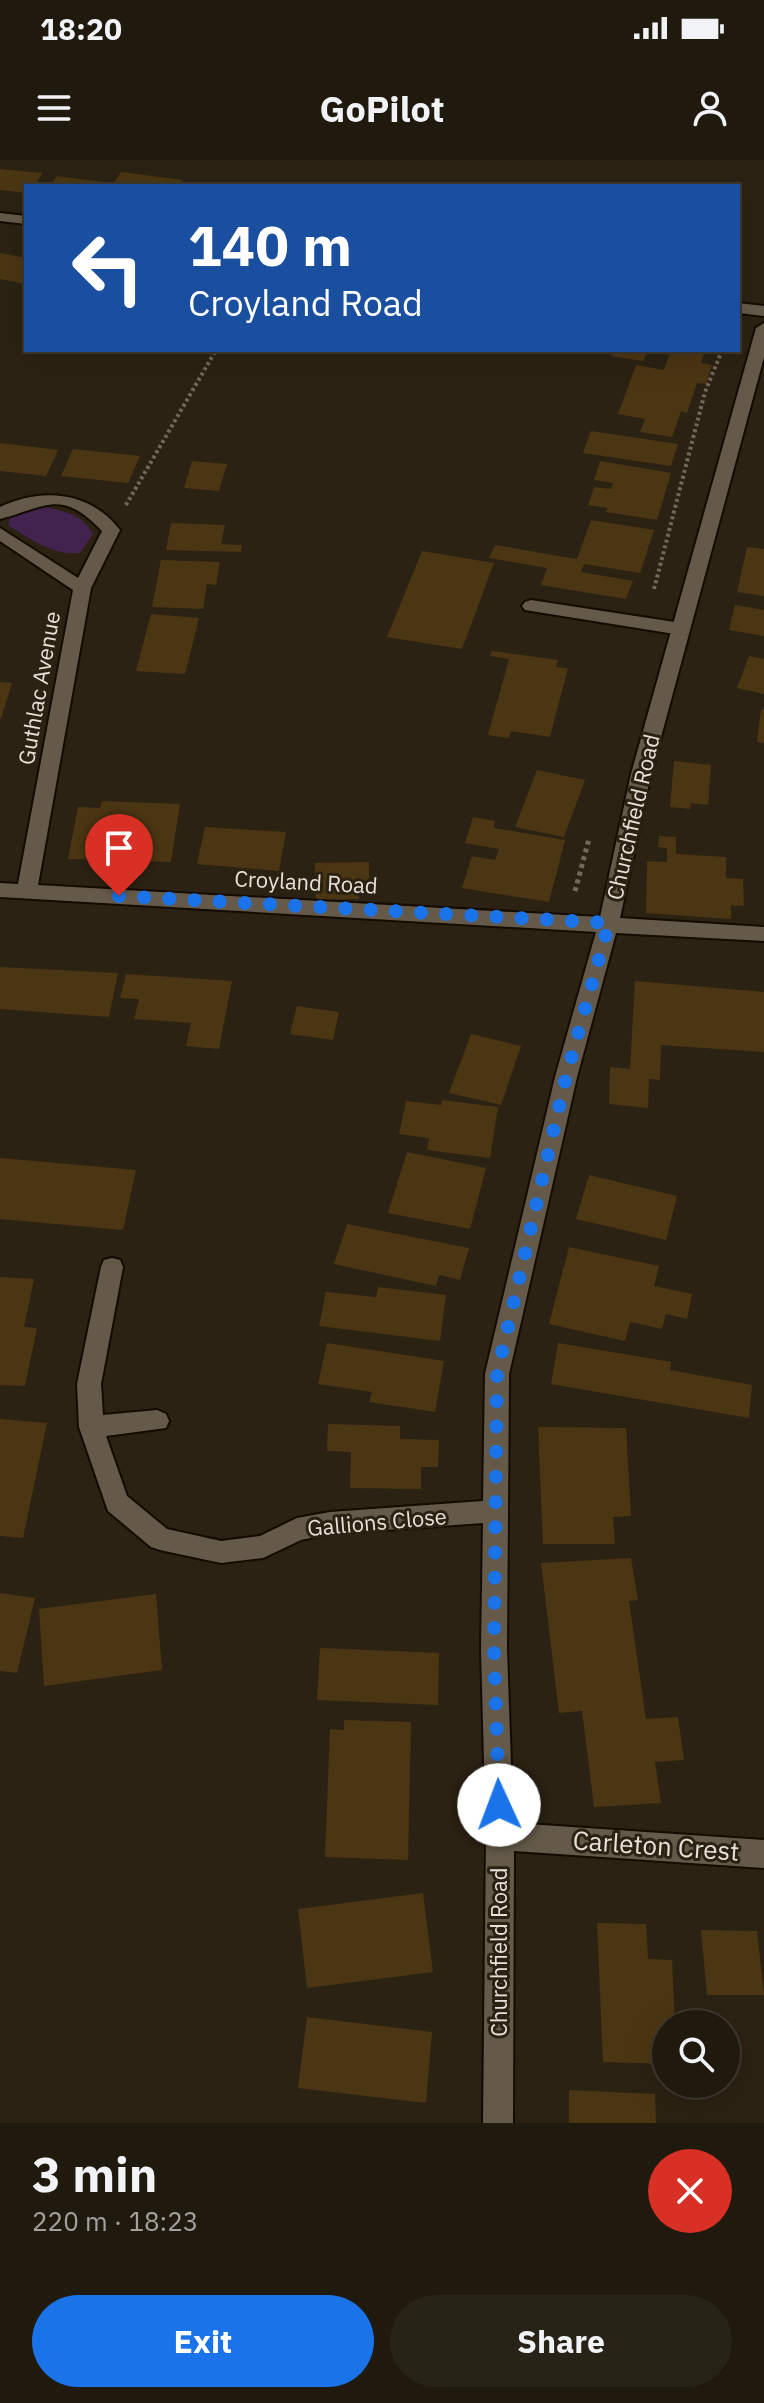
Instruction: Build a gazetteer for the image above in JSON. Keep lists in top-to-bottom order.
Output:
{
  "streets": {
    "street": [
      "Guthlac Avenue",
      "Churchfield Road",
      "Croyland Road",
      "Gallions Close",
      "Carleton Crest"
    ]
  },
  "crossings": [
    ["Guthlac Avenue", "Croyland Road"],
    ["Churchfield Road", "Croyland Road"],
    ["Churchfield Road", "Gallions Close"],
    ["Churchfield Road", "Carleton Crest"]
  ],
  "page": {
    "status": "18:20",
    "header": "GoPilot",
    "turn": ["140 m", "Croyland Road"],
    "heading": ["3 min", "220 m · 18:23"],
    "buttons": ["Exit", "Share"]
  }
}
